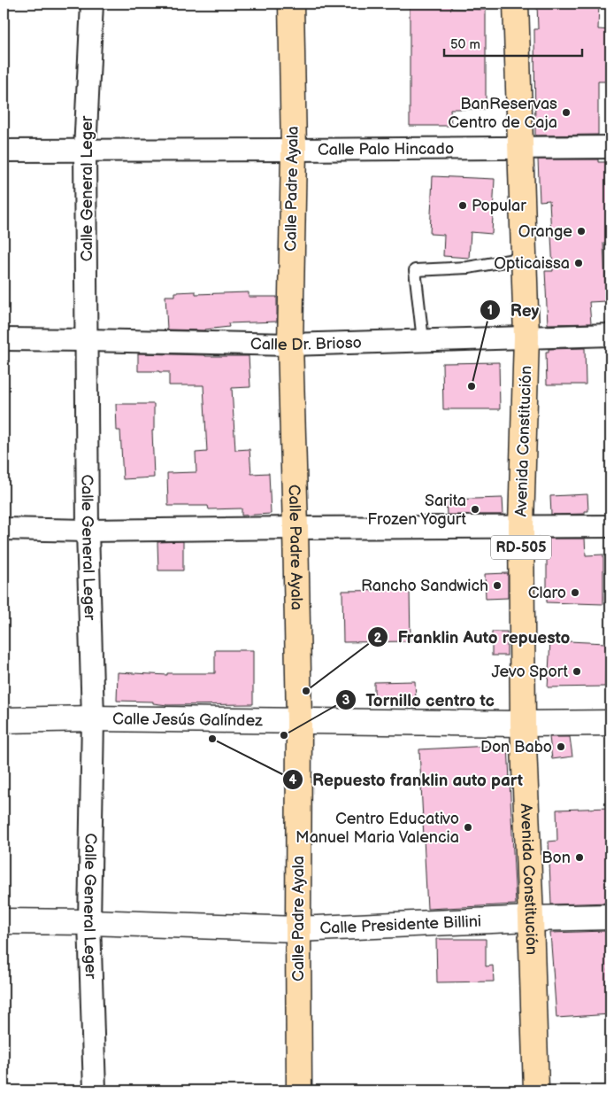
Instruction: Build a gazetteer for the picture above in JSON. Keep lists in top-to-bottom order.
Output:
{
  "streets": {
    "main road": ["Calle Padre Ayala", "Avenida Constitución", "RD-505"],
    "street": [
      "Calle Palo Hincado",
      "Calle General Leger",
      "Calle Dr. Brioso",
      "Calle Jesús Galíndez",
      "Calle Presidente Billini"
    ]
  },
  "crossings": [
    ["Calle Palo Hincado", "Calle General Leger"],
    ["Calle Palo Hincado", "Calle Padre Ayala"],
    ["Calle Palo Hincado", "Avenida Constitución"],
    ["Calle General Leger", "Calle Dr. Brioso"],
    ["Calle General Leger", "Calle Jesús Galíndez"],
    ["Calle General Leger", "Calle Presidente Billini"],
    ["Calle Padre Ayala", "Calle Dr. Brioso"],
    ["Calle Padre Ayala", "Calle Jesús Galíndez"],
    ["Calle Padre Ayala", "Calle Presidente Billini"],
    ["Calle Dr. Brioso", "Avenida Constitución"],
    ["Avenida Constitución", "Calle Jesús Galíndez"],
    ["Avenida Constitución", "Calle Presidente Billini"]
  ],
  "places": [
    "BanReservas Centro de Caja",
    "Popular",
    "Orange",
    "Opticaissa",
    "Rey",
    "Sarita Frozen Yogurt",
    "Rancho Sandwich",
    "Claro",
    "Jevo Sport",
    "Franklin Auto repuesto",
    "Tornillo centro tc",
    "Repuesto franklin auto part",
    "Don Babo",
    "Centro Educativo Manuel Maria Valencia",
    "Bon"
  ],
  "scale_bar": "50 m"
}
